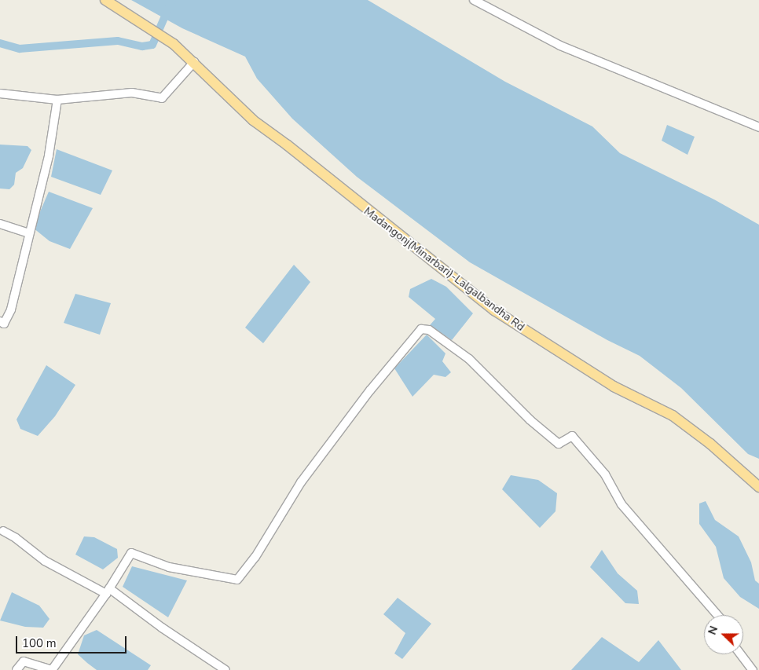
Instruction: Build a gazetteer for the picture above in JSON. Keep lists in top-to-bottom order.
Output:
{
  "streets": {
    "main road": ["Madangonj(Minarbari)-Lalgalbandha Rd"]
  },
  "scale_bar": "100 m",
  "north": "left"
}
